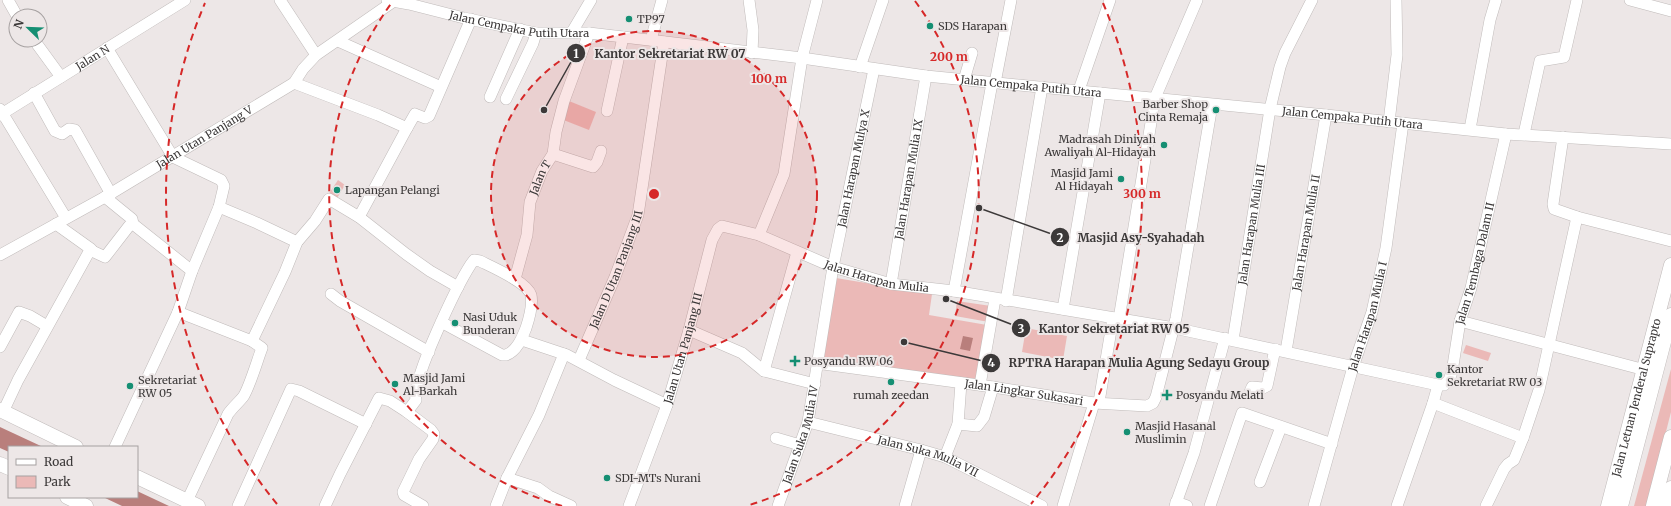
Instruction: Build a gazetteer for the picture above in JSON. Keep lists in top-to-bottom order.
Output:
{
  "streets": {
    "main road": ["Jalan Letnan Jenderal Suprapto"],
    "street": [
      "Jalan Cempaka Putih Utara",
      "Jalan N",
      "Jalan Utan Panjang V",
      "Jalan Harapan Mulya X",
      "Jalan T",
      "Jalan Harapan Mulia IX",
      "Jalan Harapan Mulia III",
      "Jalan Harapan Mulia II",
      "Jalan Tembaga Dalam II",
      "Jalan D Utan Panjang III",
      "Jalan Harapan Mulia",
      "Jalan Harapan Mulia I",
      "Jalan Utan Panjang III",
      "Jalan Lingkar Sukasari",
      "Jalan Suka Mulia IV",
      "Jalan Suka Mulia VII"
    ]
  },
  "crossings": [
    ["Jalan Cempaka Putih Utara", "Jalan Utan Panjang V"],
    ["Jalan Cempaka Putih Utara", "Jalan Harapan Mulya X"],
    ["Jalan Cempaka Putih Utara", "Jalan T"],
    ["Jalan Cempaka Putih Utara", "Jalan Harapan Mulia IX"],
    ["Jalan Cempaka Putih Utara", "Jalan Harapan Mulia III"],
    ["Jalan Cempaka Putih Utara", "Jalan Harapan Mulia II"],
    ["Jalan Cempaka Putih Utara", "Jalan Tembaga Dalam II"],
    ["Jalan Cempaka Putih Utara", "Jalan D Utan Panjang III"],
    ["Jalan Cempaka Putih Utara", "Jalan Harapan Mulia I"],
    ["Jalan Cempaka Putih Utara", "Jalan Lingkar Sukasari"],
    ["Jalan Harapan Mulya X", "Jalan Harapan Mulia"],
    ["Jalan Harapan Mulya X", "Jalan Suka Mulia IV"],
    ["Jalan Harapan Mulia IX", "Jalan Harapan Mulia"],
    ["Jalan Harapan Mulia III", "Jalan Harapan Mulia"],
    ["Jalan Harapan Mulia II", "Jalan Harapan Mulia"],
    ["Jalan Harapan Mulia", "Jalan Harapan Mulia I"],
    ["Jalan Harapan Mulia", "Jalan Utan Panjang III"],
    ["Jalan Harapan Mulia", "Jalan Lingkar Sukasari"],
    ["Jalan Harapan Mulia", "Jalan Suka Mulia IV"],
    ["Jalan Lingkar Sukasari", "Jalan Suka Mulia IV"],
    ["Jalan Suka Mulia IV", "Jalan Suka Mulia VII"]
  ],
  "places": {
    "other": [
      "TP97",
      "SDS Harapan",
      "Kantor Sekretariat RW 07",
      "Barber Shop Cinta Remaja",
      "Madrasah Diniyah Awaliyah Al-Hidayah",
      "Masjid Jami Al Hidayah",
      "Lapangan Pelangi",
      "Masjid Asy-Syahadah",
      "Kantor Sekretariat RW 05",
      "Nasi Uduk Bunderan",
      "RPTRA Harapan Mulia Agung Sedayu Group",
      "Kantor Sekretariat RW 03",
      "rumah zeedan",
      "Masjid Jami Al-Barkah",
      "Sekretariat RW 05",
      "Masjid Hasanal Muslimin",
      "SDI-MTs Nurani"
    ],
    "health": ["Posyandu RW 06", "Posyandu Melati"]
  },
  "legend": ["Road", "Park"],
  "north": "top left",
  "rings": ["200 m", "100 m", "300 m"]
}
